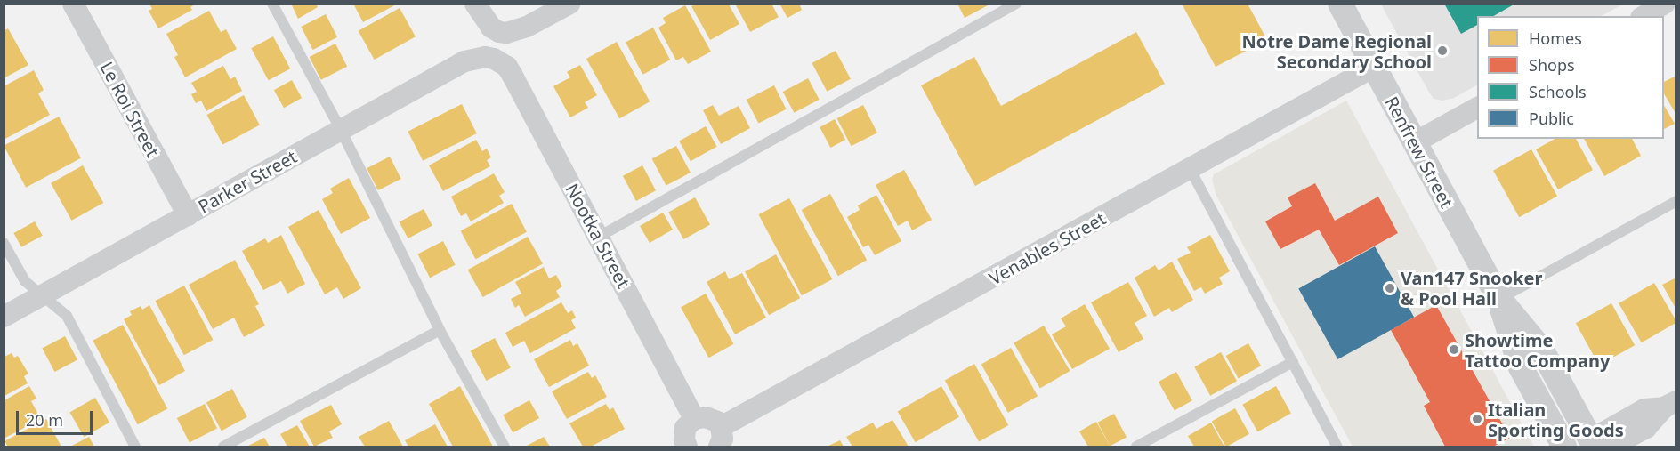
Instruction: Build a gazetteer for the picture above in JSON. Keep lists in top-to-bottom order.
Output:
{
  "streets": {
    "street": [
      "Le Roi Street",
      "Renfrew Street",
      "Parker Street",
      "Nootka Street",
      "Venables Street"
    ]
  },
  "crossings": [
    ["Le Roi Street", "Parker Street"],
    ["Renfrew Street", "Venables Street"],
    ["Parker Street", "Nootka Street"]
  ],
  "places": [
    "Notre Dame Regional Secondary School",
    "Van147 Snooker & Pool Hall",
    "Showtime Tattoo Company",
    "Italian Sporting Goods"
  ],
  "legend": [
    "Homes",
    "Shops",
    "Schools",
    "Public"
  ],
  "scale_bar": "20 m"
}
